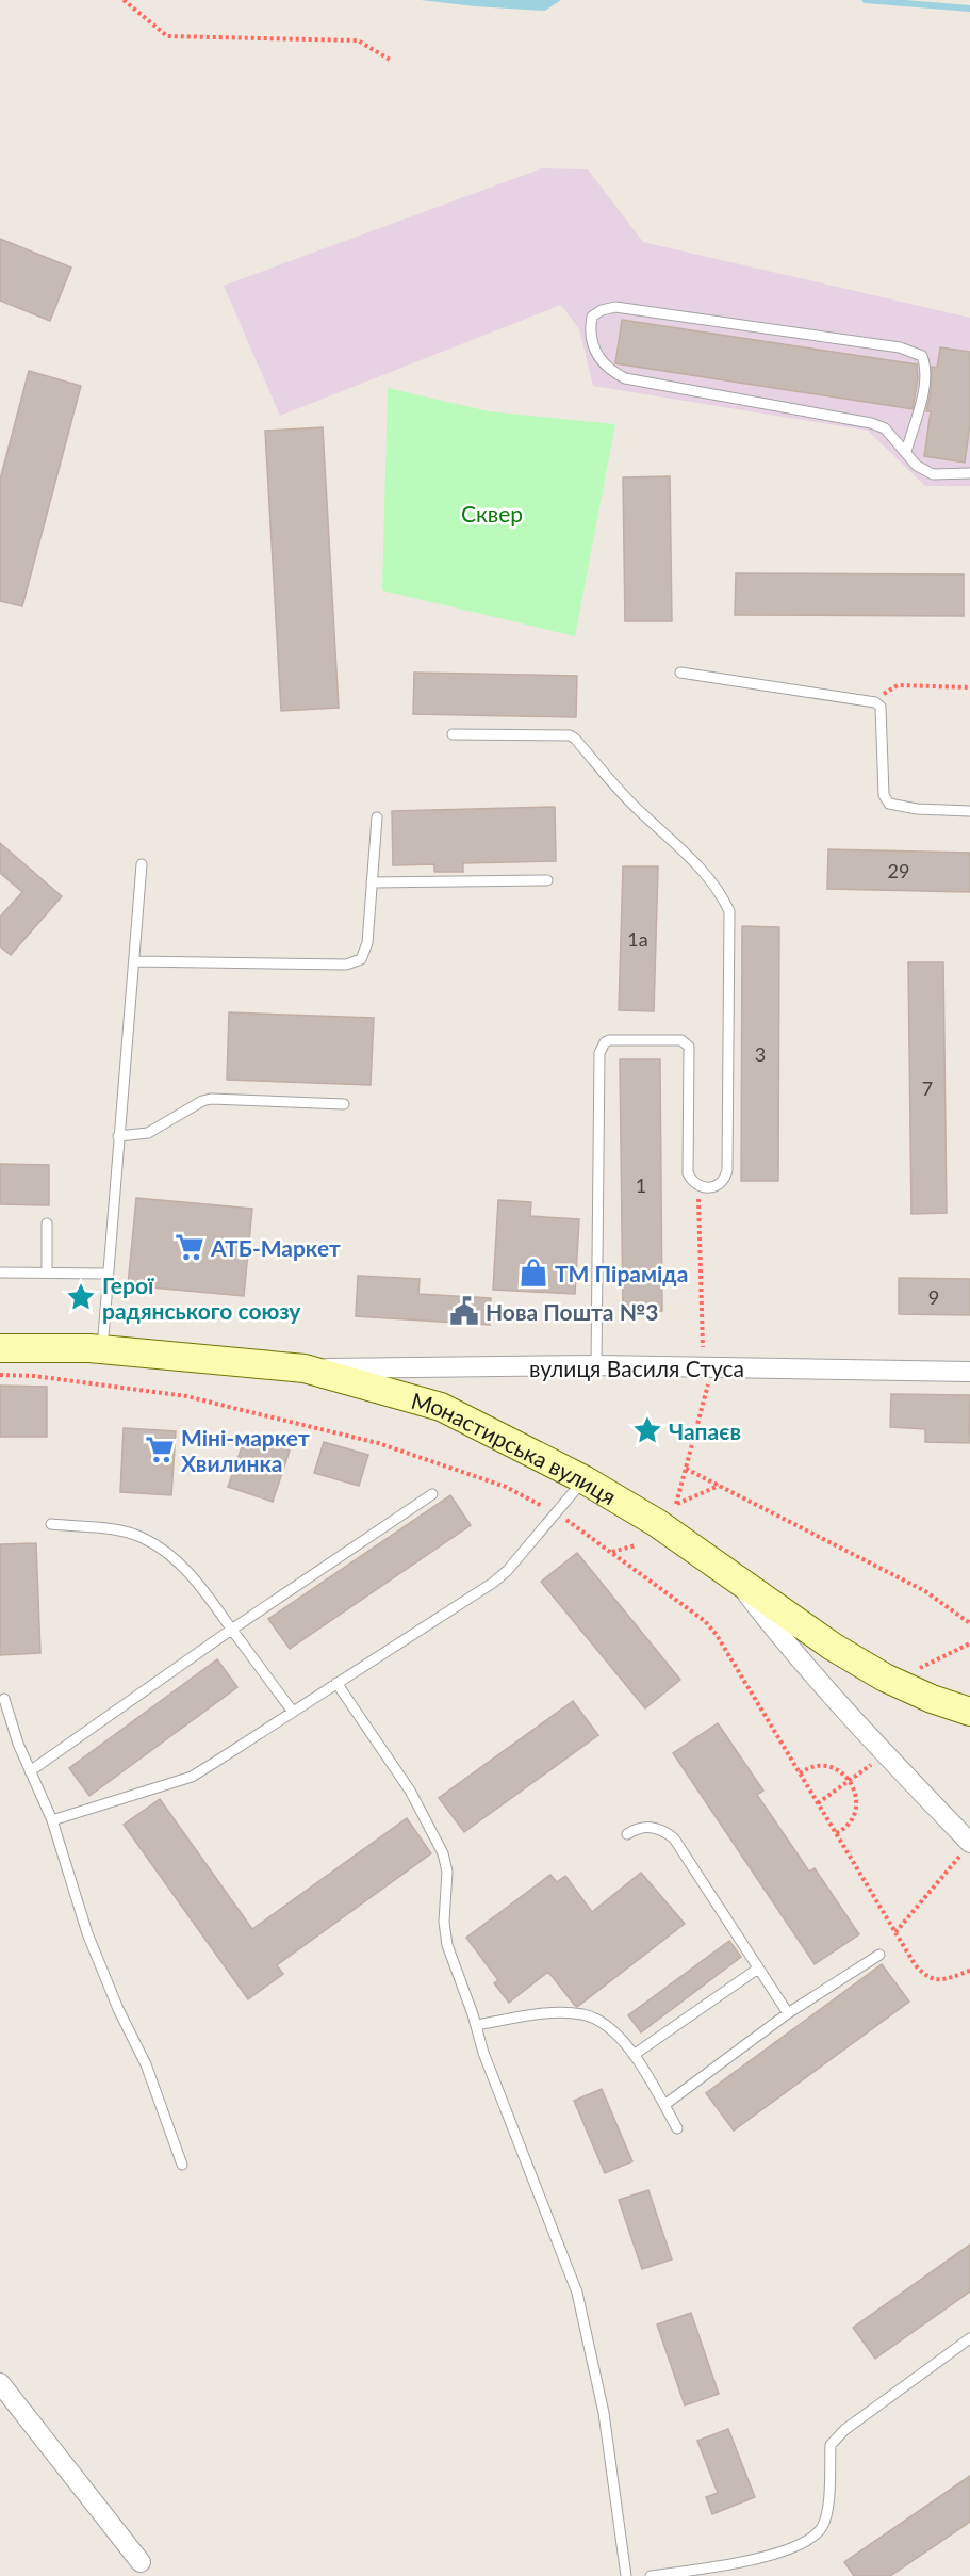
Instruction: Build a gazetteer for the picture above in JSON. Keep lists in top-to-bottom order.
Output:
{
  "streets": {
    "main road": ["Монастирська вулиця"],
    "street": ["вулиця Василя Стуса"]
  },
  "crossings": [
    ["вулиця Василя Стуса", "Монастирська вулиця"]
  ],
  "parks": ["Сквер"],
  "places": {
    "supermarket": ["АТБ-Маркет", "Міні-маркет Хвилинка"],
    "shop": ["ТМ Піраміда"],
    "place": ["Герої радянського союзу", "Чапаєв"],
    "public building": ["Нова Пошта №3"]
  },
  "house_numbers": [
    "29",
    "1а",
    "3",
    "7",
    "1",
    "9"
  ]
}
